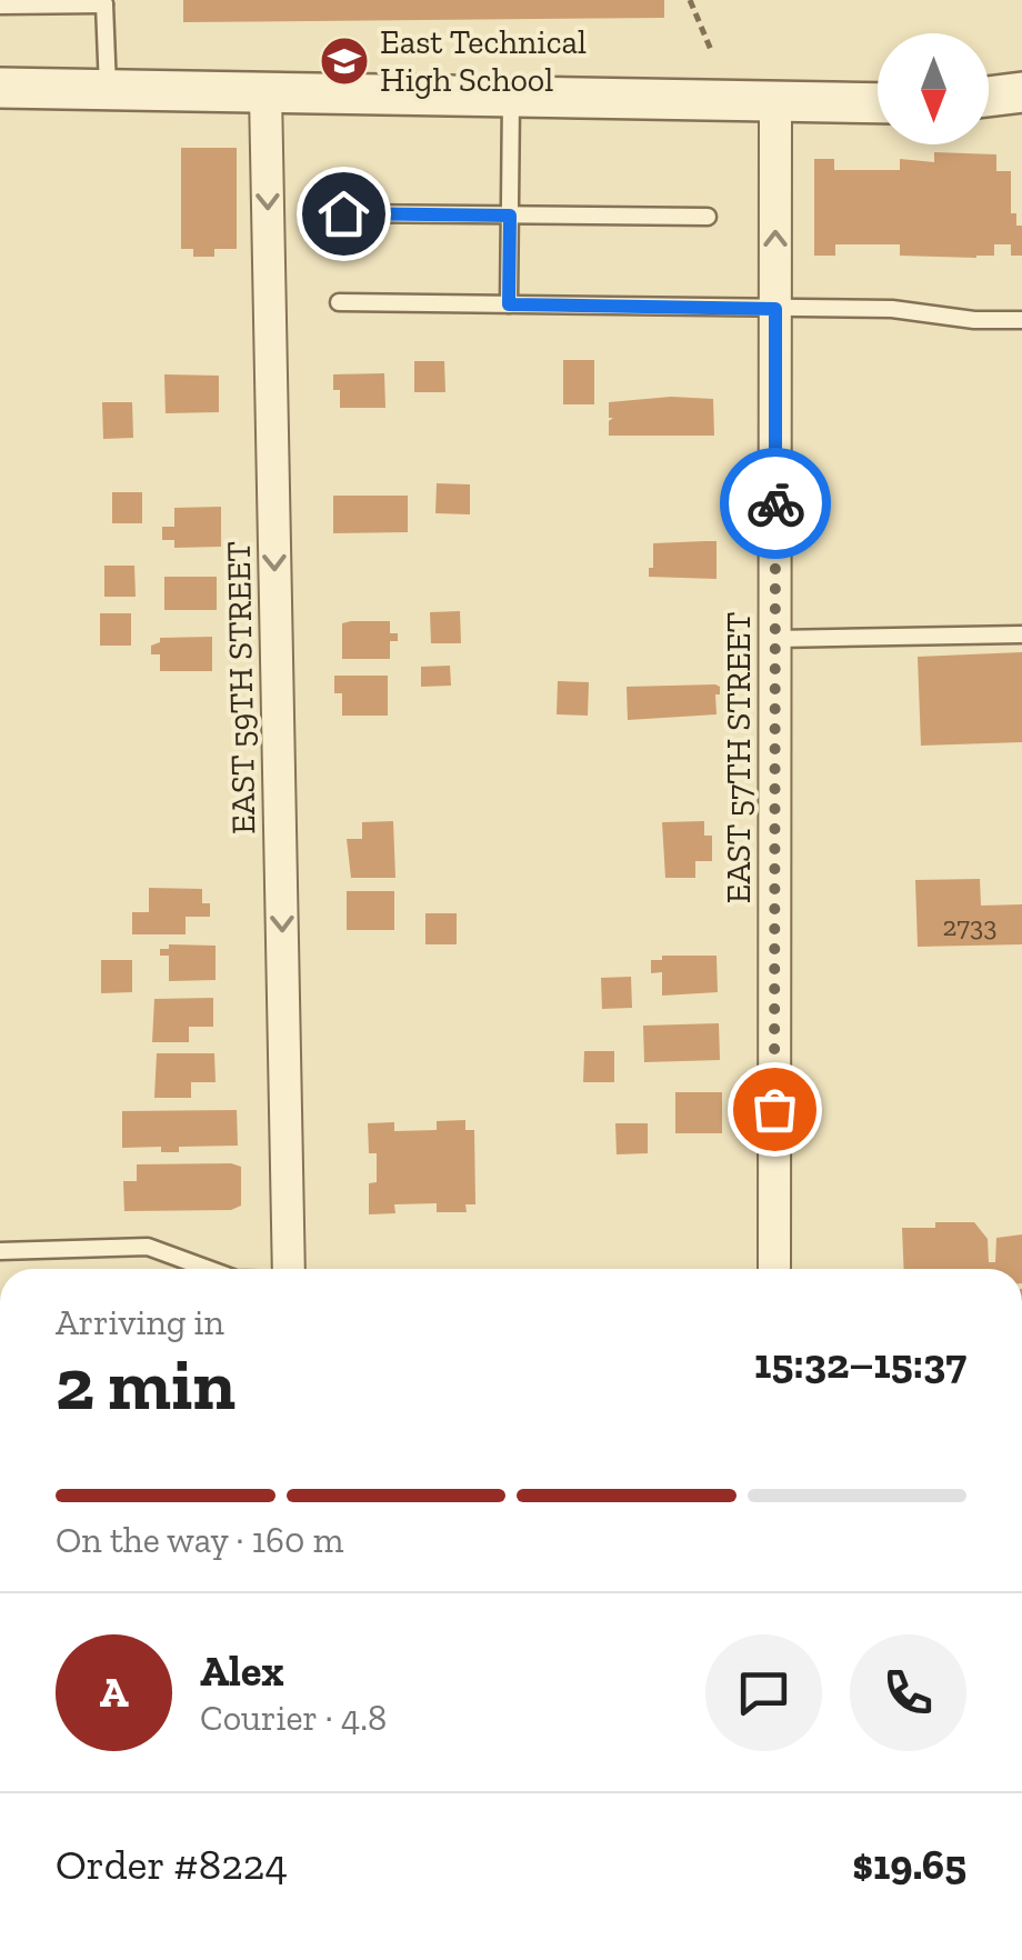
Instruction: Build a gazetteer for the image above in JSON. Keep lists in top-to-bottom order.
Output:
{
  "streets": {
    "street": ["EAST 59TH STREET", "EAST 57TH STREET"]
  },
  "one_way": ["EAST 59TH STREET"],
  "places": {
    "school or university": ["East Technical High School"]
  },
  "house_numbers": ["2733"],
  "north": "bottom",
  "page": {
    "heading": ["2 min", "Arriving in", "15:32–15:37"],
    "panel": [
      "Alex",
      "Courier · 4.8",
      "Order #8224",
      "$19.65"
    ],
    "bar": "On the way · 160 m",
    "round": "A"
  }
}
